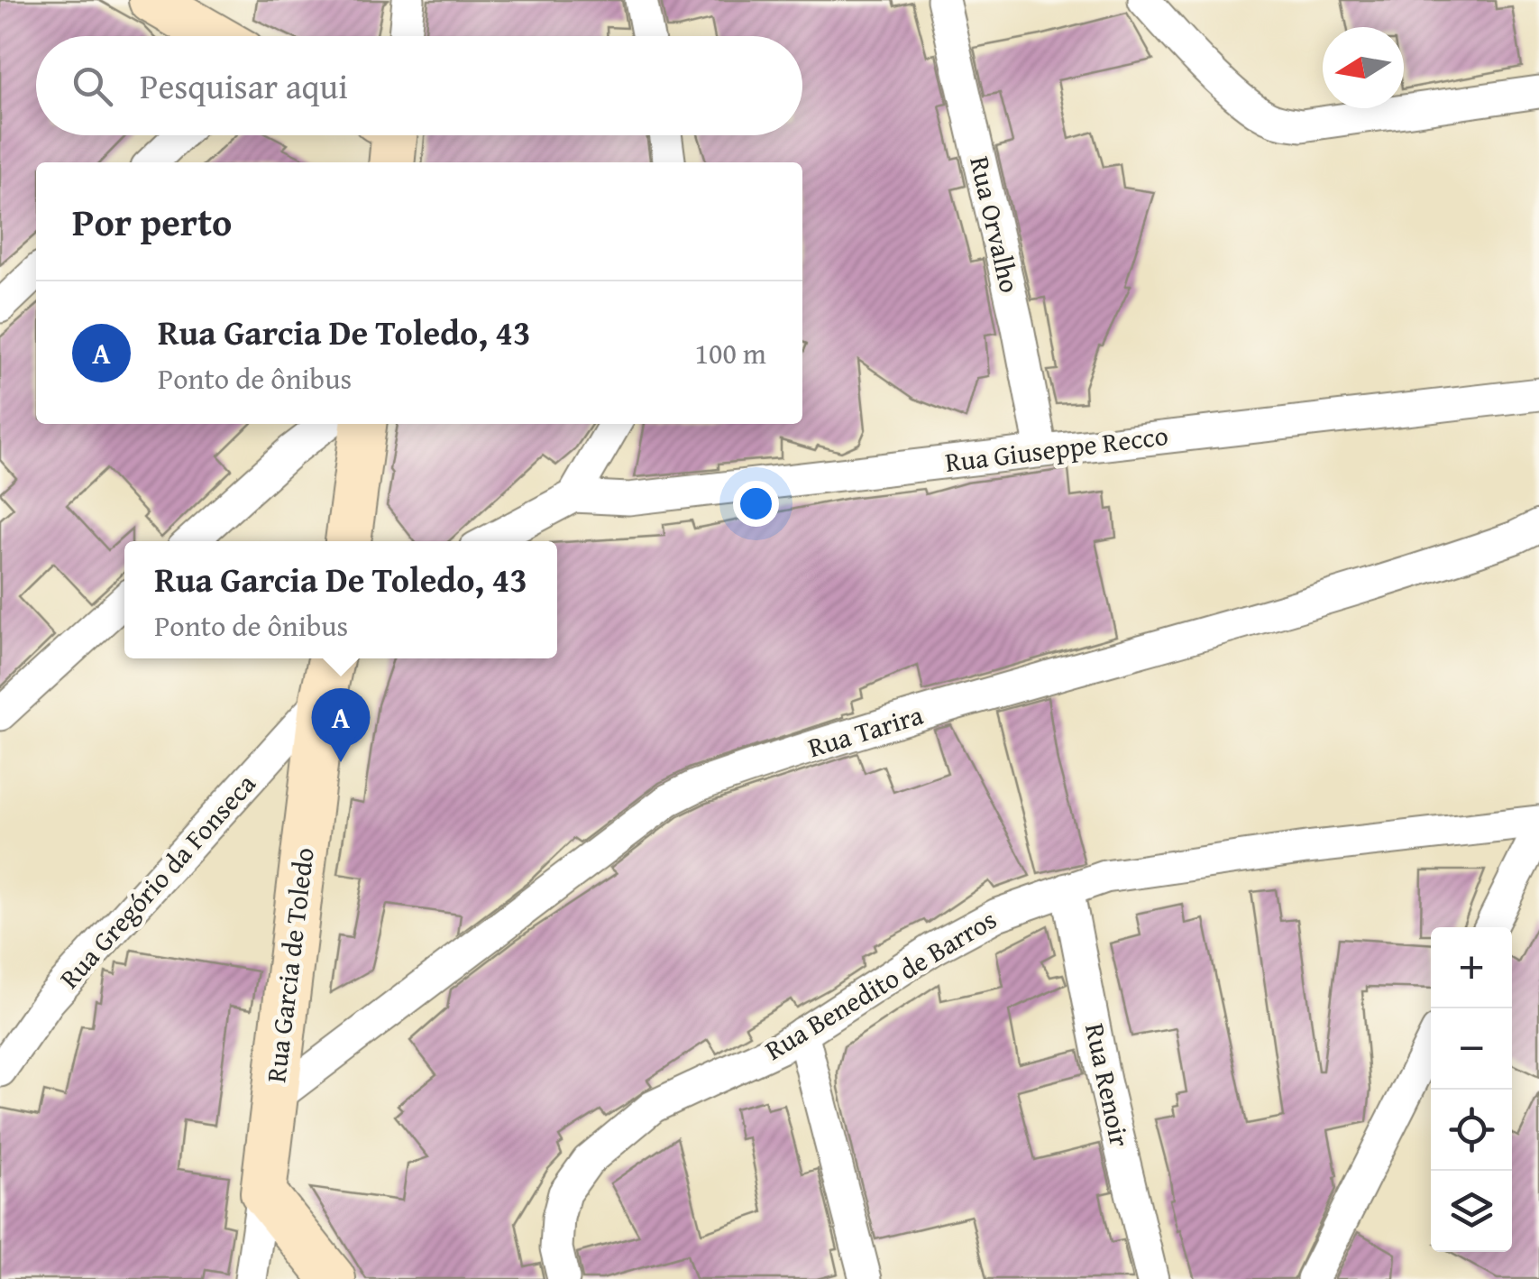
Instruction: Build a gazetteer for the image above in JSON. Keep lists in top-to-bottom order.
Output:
{
  "streets": {
    "street": [
      "Rua Orvalho",
      "Rua Giuseppe Recco",
      "Rua Tarira",
      "Rua Gregório da Fonseca",
      "Rua Garcia de Toledo",
      "Rua Benedito de Barros",
      "Rua Renoir"
    ]
  },
  "crossings": [
    ["Rua Orvalho", "Rua Giuseppe Recco"],
    ["Rua Tarira", "Rua Garcia de Toledo"],
    ["Rua Gregório da Fonseca", "Rua Garcia de Toledo"],
    ["Rua Benedito de Barros", "Rua Renoir"]
  ],
  "north": "left",
  "page": {
    "search": "Pesquisar aqui",
    "heading": "Por perto",
    "list": [
      {
        "mark": "A",
        "name": "Rua Garcia De Toledo, 43",
        "note": "Ponto de ônibus",
        "value": "100 m"
      }
    ],
    "popup": ["Rua Garcia De Toledo, 43", "Ponto de ônibus"],
    "pins": "A",
    "map_buttons": ["+", "−"]
  }
}
